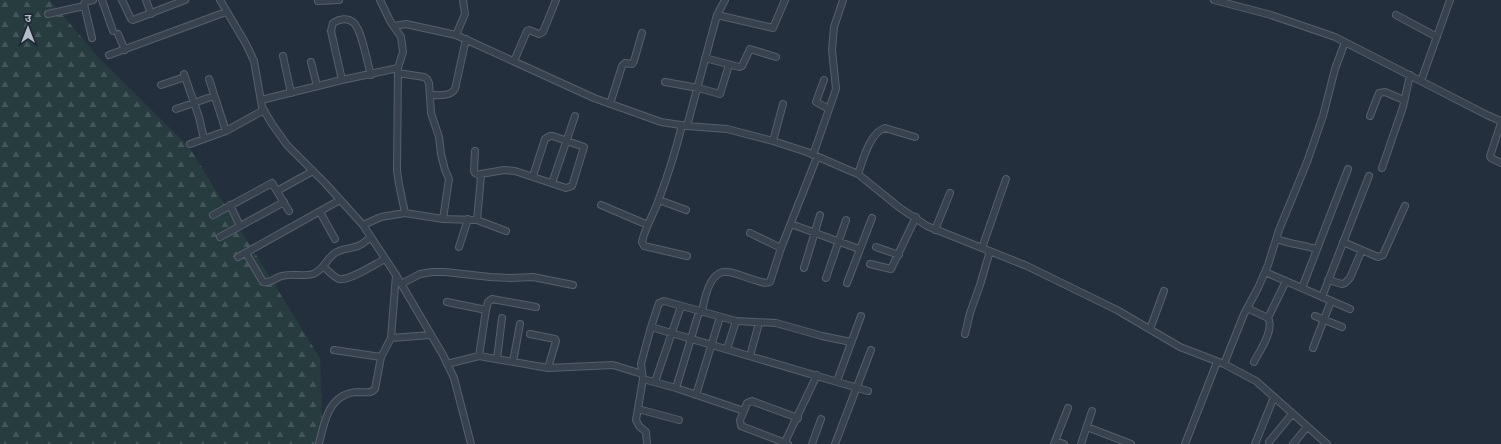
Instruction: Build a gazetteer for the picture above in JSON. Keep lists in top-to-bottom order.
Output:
{
  "north": "top"
}
